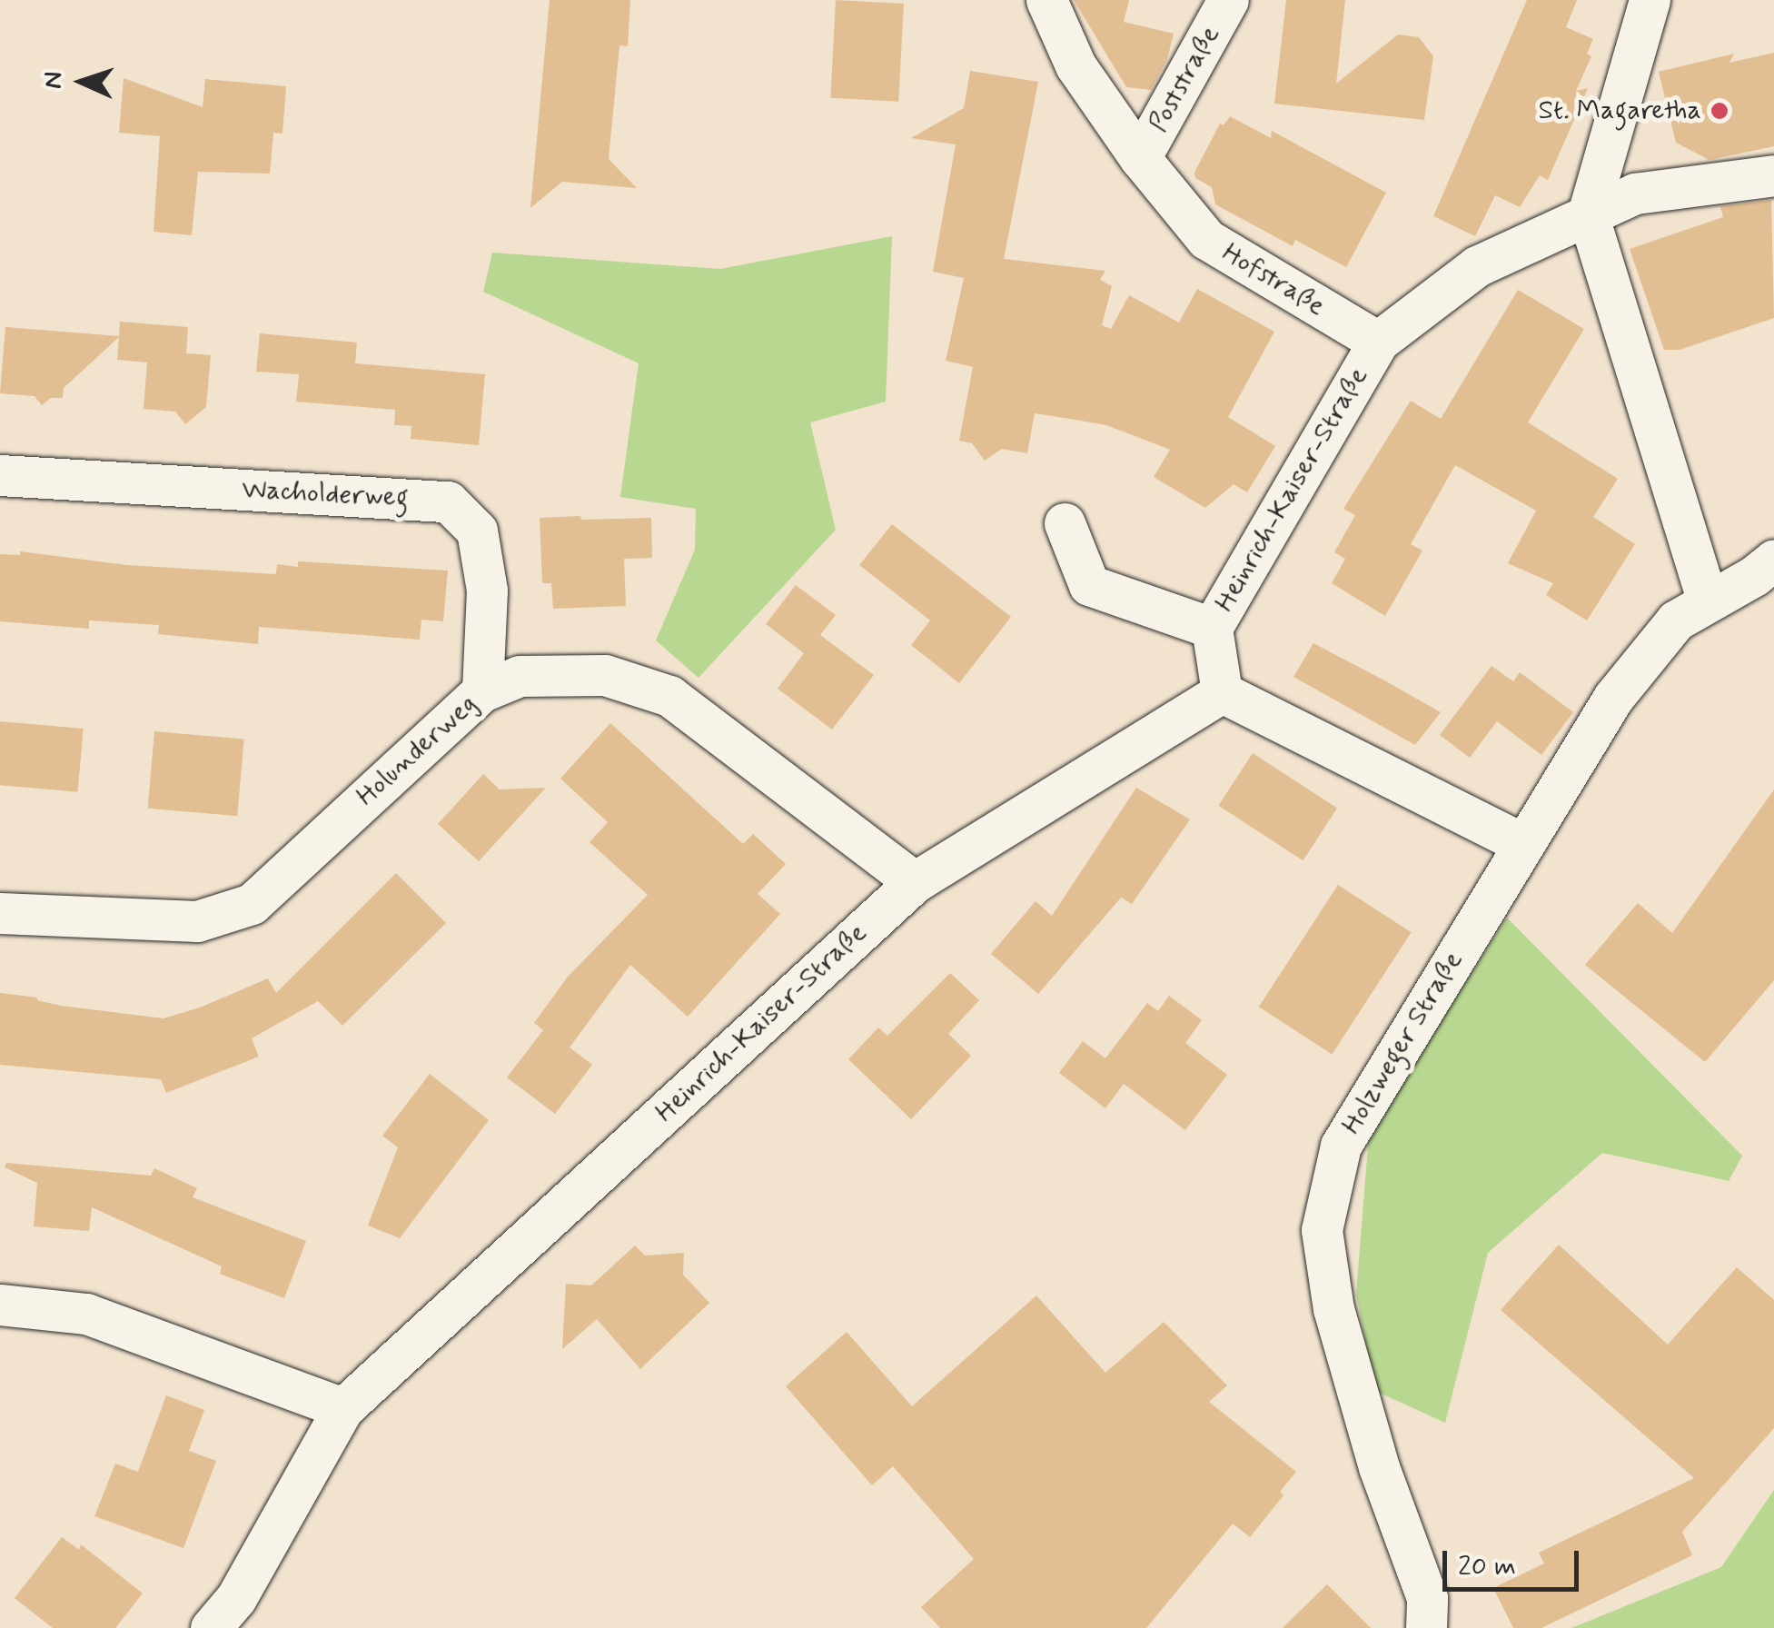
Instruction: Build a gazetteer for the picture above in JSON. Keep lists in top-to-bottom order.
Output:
{
  "streets": {
    "street": [
      "Poststraße",
      "Hofstraße",
      "Heinrich-Kaiser-Straße",
      "Wacholderweg",
      "Holunderweg",
      "Holzweger Straße"
    ]
  },
  "crossings": [
    ["Poststraße", "Hofstraße"],
    ["Hofstraße", "Heinrich-Kaiser-Straße"],
    ["Heinrich-Kaiser-Straße", "Holunderweg"],
    ["Wacholderweg", "Holunderweg"]
  ],
  "places": ["St. Magaretha"],
  "scale_bar": "20 m",
  "north": "left"
}
